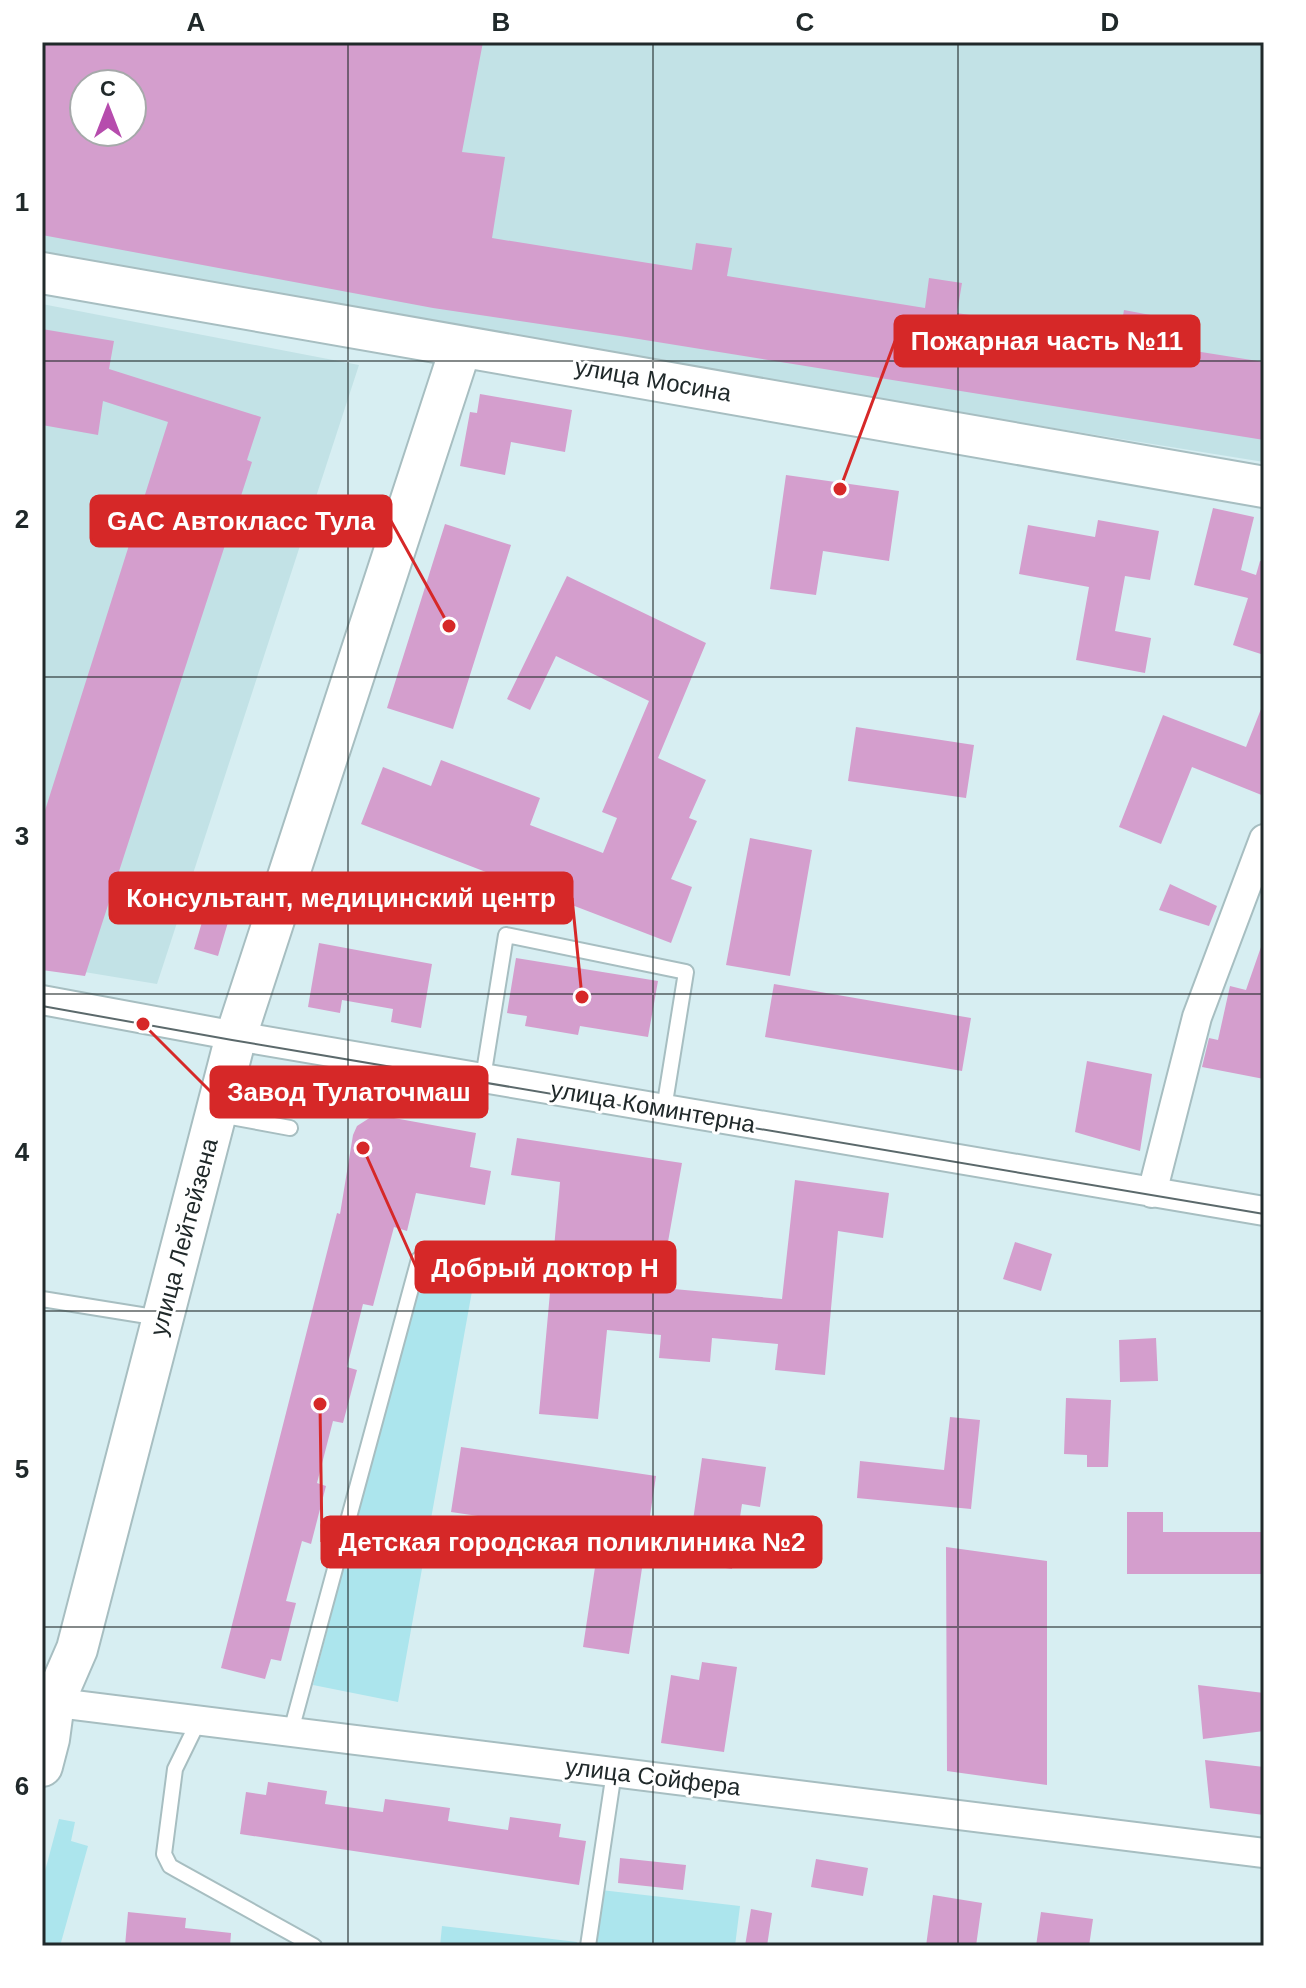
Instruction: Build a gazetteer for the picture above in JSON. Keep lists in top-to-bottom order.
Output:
{
  "streets": {
    "street": [
      "улица Мосина",
      "улица Коминтерна",
      "улица Лейтейзена",
      "улица Сойфера"
    ]
  },
  "crossings": [
    ["улица Мосина", "улица Лейтейзена"],
    ["улица Коминтерна", "улица Лейтейзена"],
    ["улица Лейтейзена", "улица Сойфера"]
  ],
  "places": [
    "Пожарная часть №11",
    "GAC Автокласс Тула",
    "Консультант, медицинский центр",
    "Завод Тулаточмаш",
    "Добрый доктор Н",
    "Детская городская поликлиника №2"
  ],
  "north": "top",
  "grid": {
    "columns": [
      "A",
      "B",
      "C",
      "D"
    ],
    "rows": [
      "1",
      "2",
      "3",
      "4",
      "5",
      "6"
    ]
  }
}
